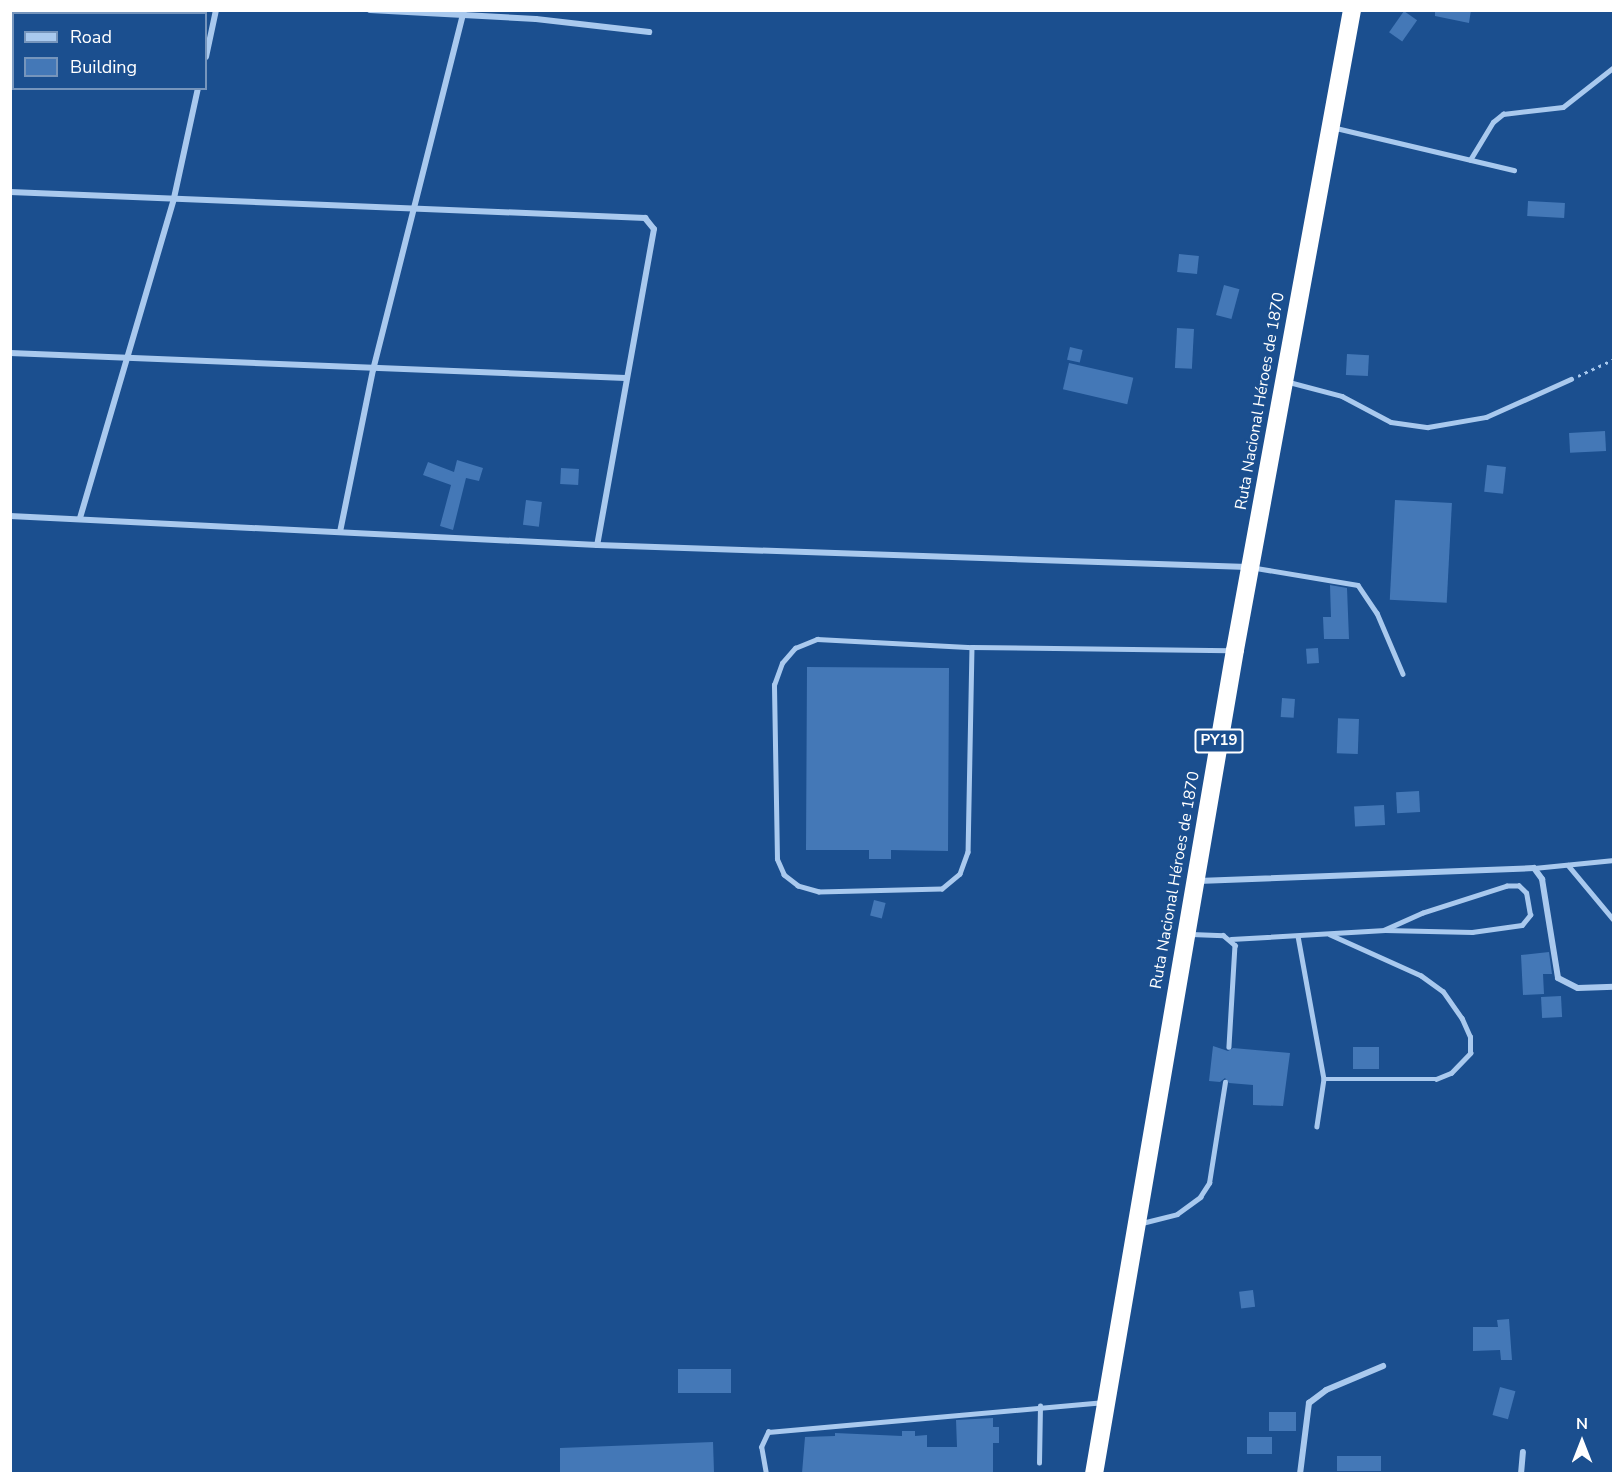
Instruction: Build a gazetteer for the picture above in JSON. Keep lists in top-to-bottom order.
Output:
{
  "streets": {
    "highway": ["Ruta Nacional Héroes de 1870", "PY19"]
  },
  "legend": ["Road", "Building"],
  "north": "top"
}
